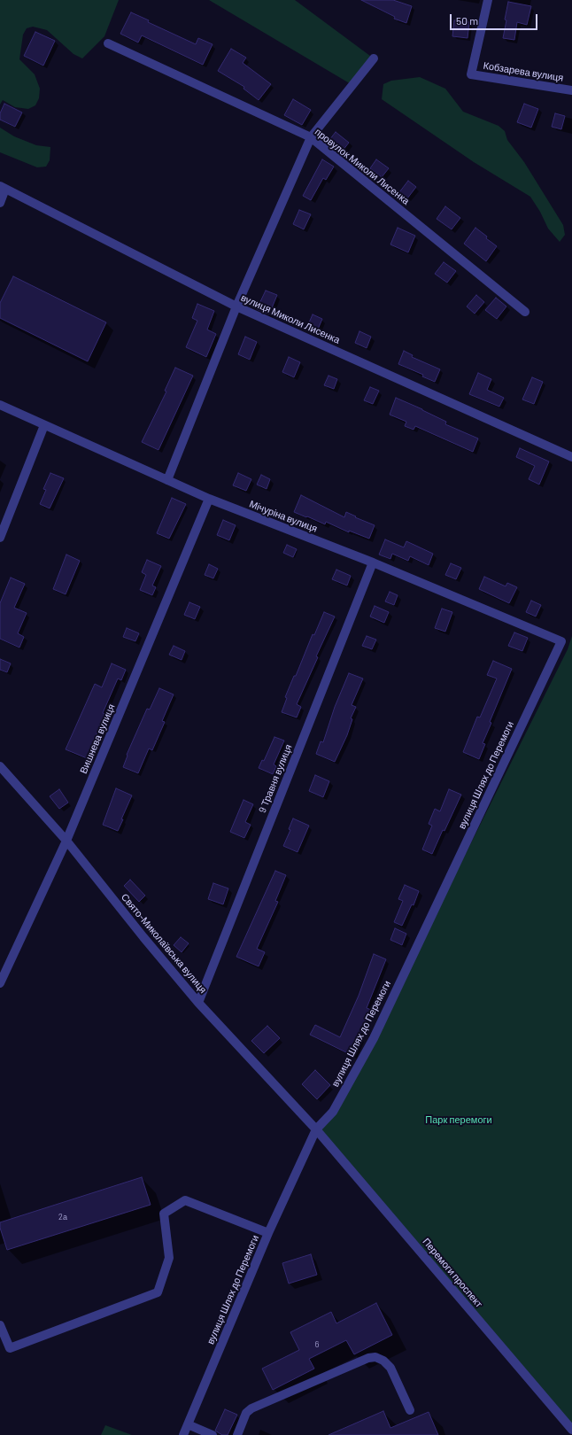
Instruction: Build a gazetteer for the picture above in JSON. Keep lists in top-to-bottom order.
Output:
{
  "streets": {
    "street": [
      "Кобзарева вулиця",
      "провулок Миколи Лисенка",
      "вулиця Миколи Лисенка",
      "Мічуріна вулиця",
      "Вишнева вулиця",
      "вулиця Шлях до Перемоги",
      "9 Травня вулиця",
      "Свято-Миколаївська вулиця",
      "Перемоги проспект"
    ]
  },
  "crossings": [
    ["Мічуріна вулиця", "Вишнева вулиця"],
    ["Мічуріна вулиця", "вулиця Шлях до Перемоги"],
    ["Мічуріна вулиця", "9 Травня вулиця"],
    ["Вишнева вулиця", "Свято-Миколаївська вулиця"],
    ["вулиця Шлях до Перемоги", "Свято-Миколаївська вулиця"],
    ["вулиця Шлях до Перемоги", "Перемоги проспект"],
    ["9 Травня вулиця", "Свято-Миколаївська вулиця"],
    ["Свято-Миколаївська вулиця", "Перемоги проспект"]
  ],
  "parks": ["Парк перемоги"],
  "house_numbers": ["2а", "6"],
  "scale_bar": "50 m"
}
